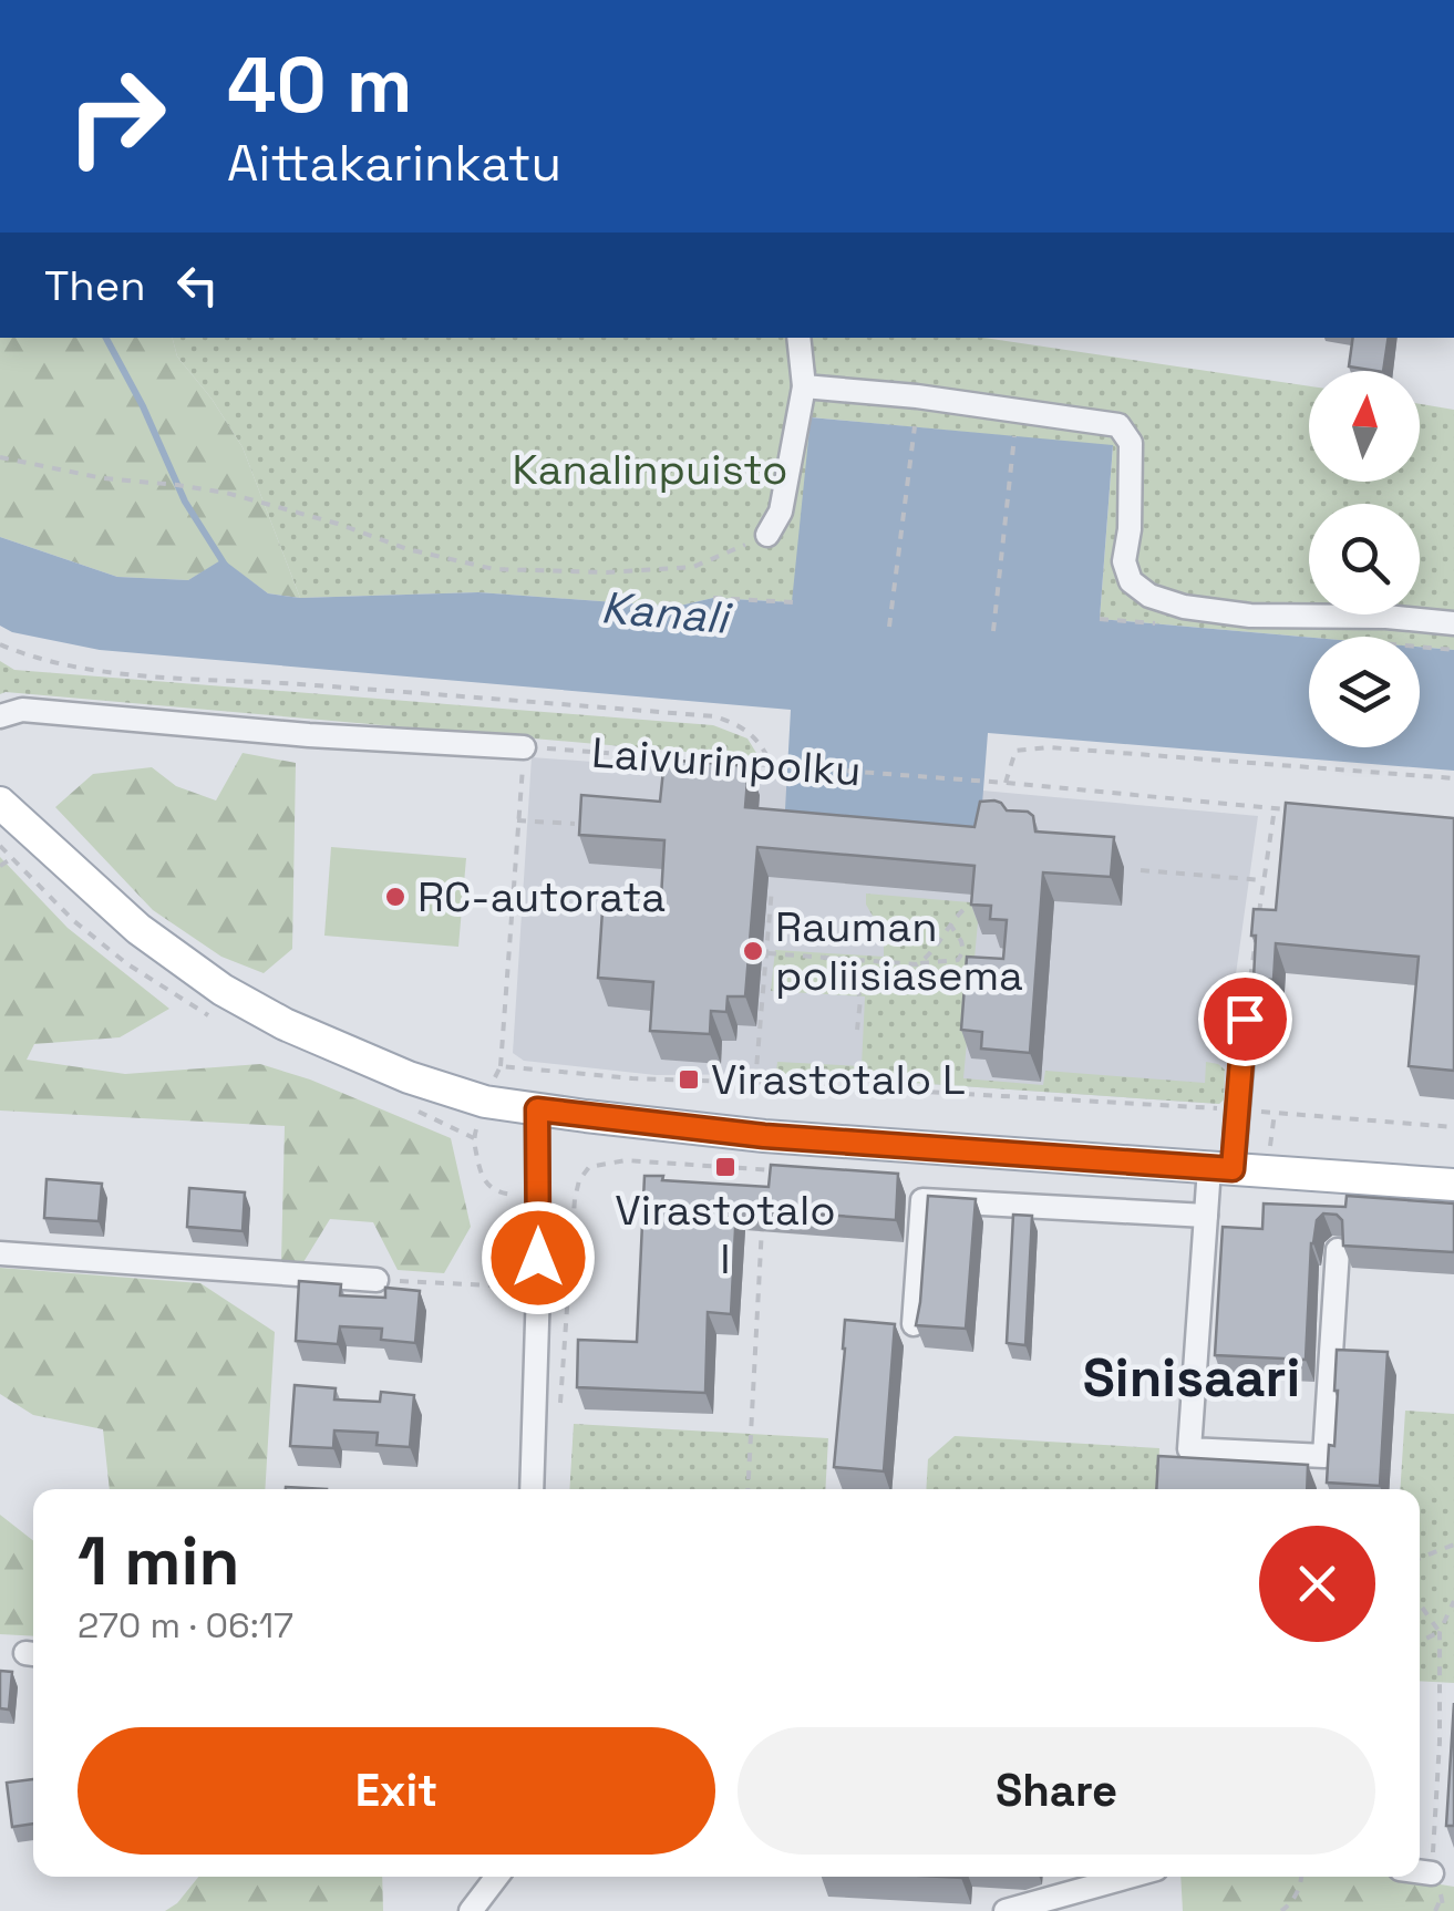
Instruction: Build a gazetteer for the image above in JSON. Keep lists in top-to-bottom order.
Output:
{
  "streets": {
    "path": ["Laivurinpolku"]
  },
  "districts": ["Sinisaari"],
  "water": ["Kanali"],
  "parks": ["Kanalinpuisto"],
  "places": {
    "other": ["RC-autorata", "Rauman poliisiasema"],
    "transit": ["Virastotalo L", "Virastotalo I"]
  },
  "north": "top",
  "page": {
    "turn": ["40 m", "Aittakarinkatu"],
    "then": "Then",
    "heading": ["1 min", "270 m · 06:17"],
    "buttons": ["Exit", "Share"]
  }
}
